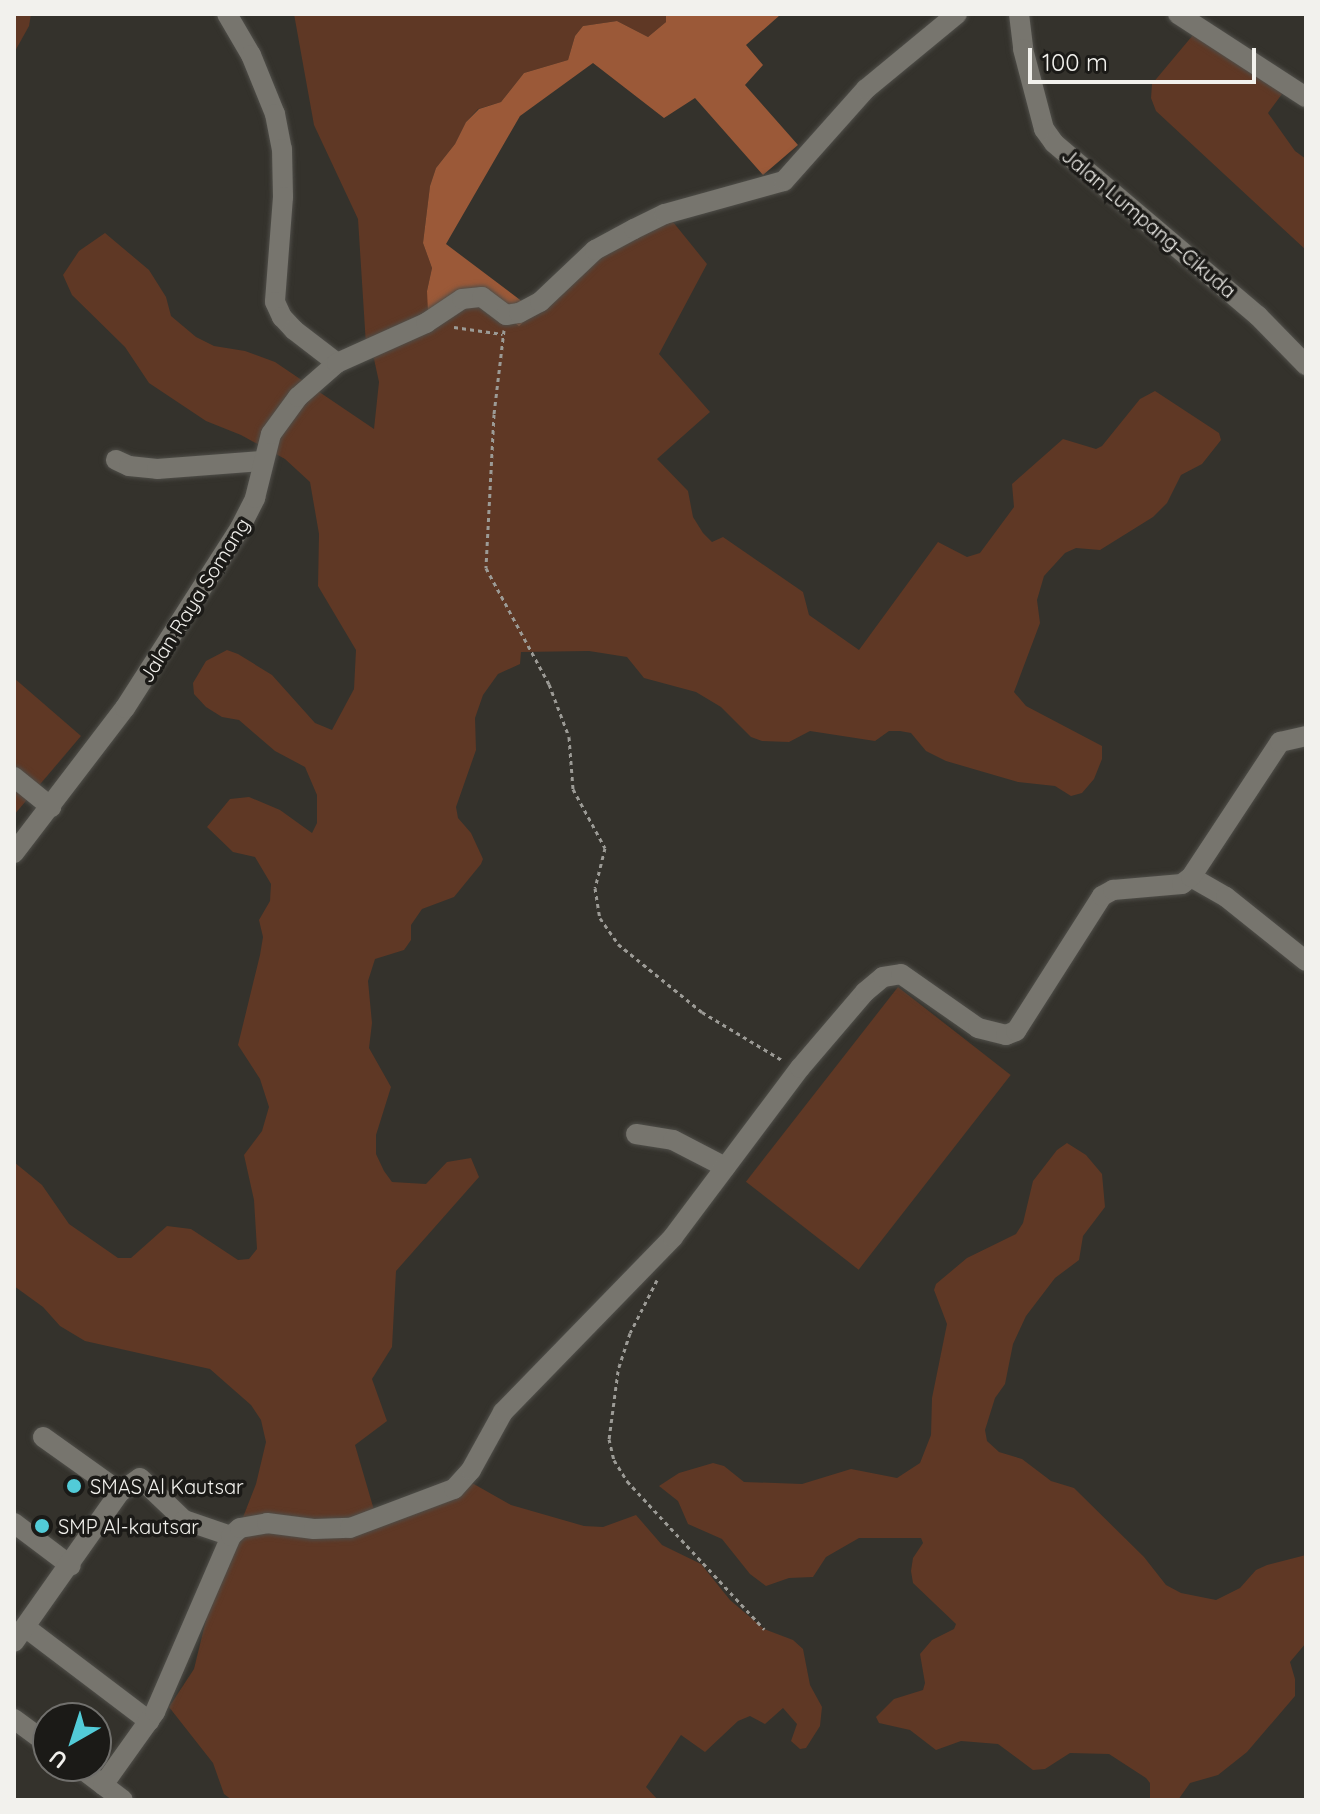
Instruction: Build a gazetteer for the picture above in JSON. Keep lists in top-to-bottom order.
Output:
{
  "streets": {
    "street": ["Jalan Lumpang–Cikuda", "Jalan Raya Somang"]
  },
  "places": ["SMAS Al Kautsar", "SMP Al-kautsar"],
  "scale_bar": "100 m",
  "north": "bottom left"
}
